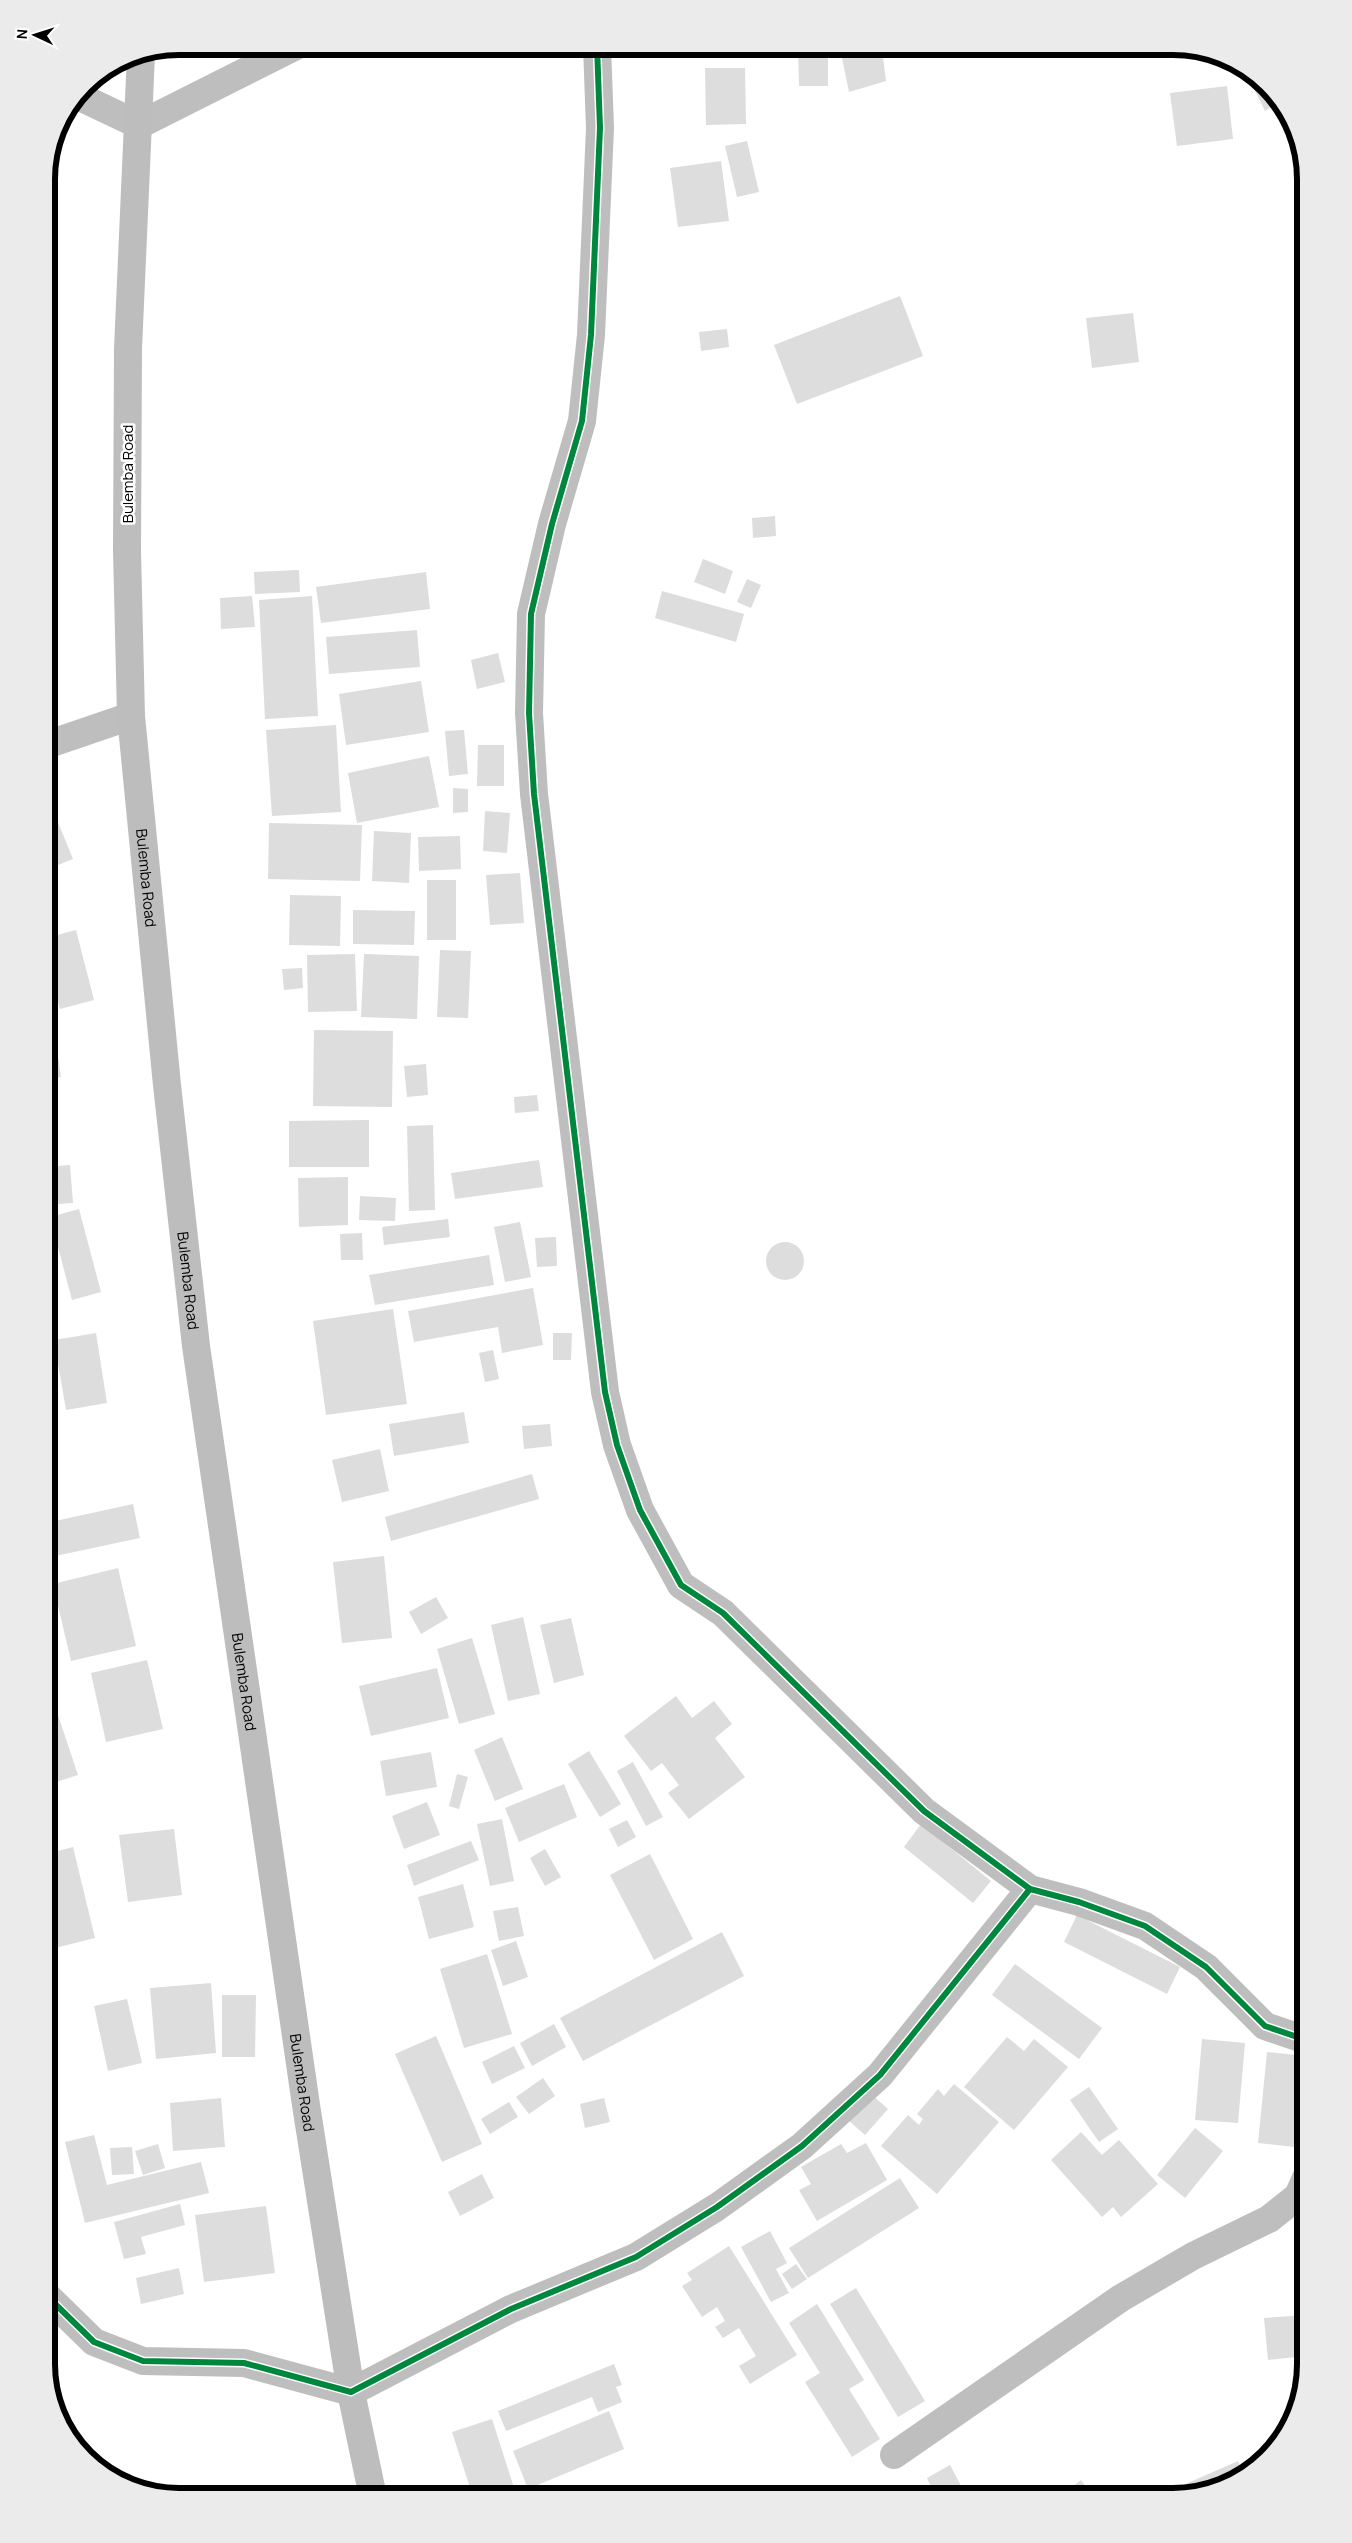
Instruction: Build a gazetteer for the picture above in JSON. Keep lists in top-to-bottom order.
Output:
{
  "streets": {
    "main road": ["Bulemba Road"]
  },
  "north": "left"
}
